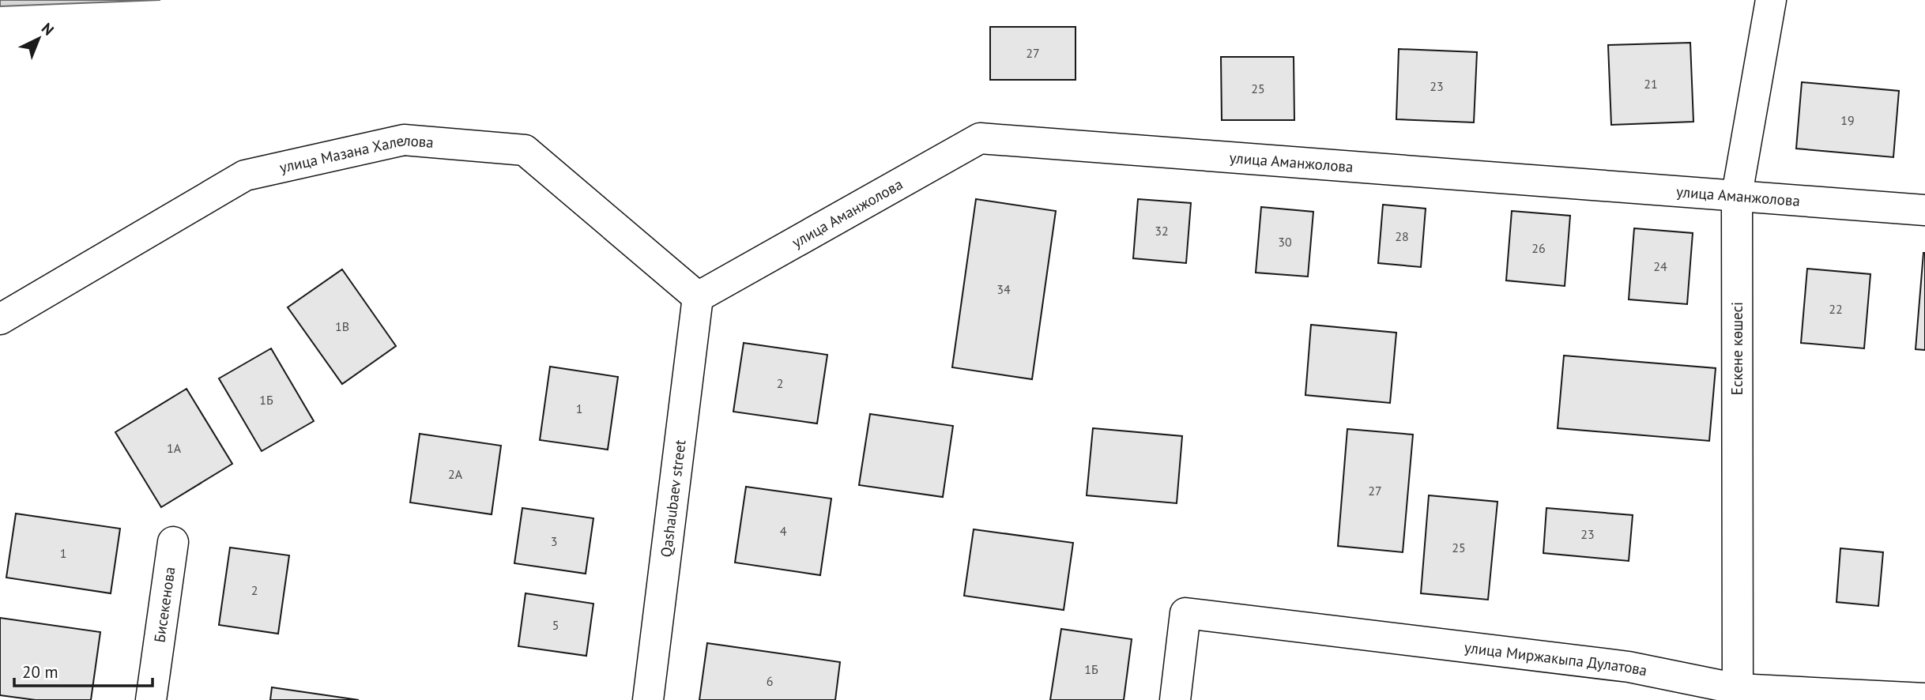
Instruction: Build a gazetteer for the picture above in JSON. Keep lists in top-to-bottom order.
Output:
{
  "streets": {
    "street": [
      "улица Мазана Халелова",
      "улица Аманжолова",
      "Ескене көшесі",
      "Qashaubaev street",
      "Бисекенова",
      "улица Миржакыпа Дулатова"
    ]
  },
  "crossings": [
    ["улица Мазана Халелова", "улица Аманжолова"],
    ["улица Мазана Халелова", "Qashaubaev street"],
    ["улица Аманжолова", "Ескене көшесі"],
    ["улица Аманжолова", "Qashaubaev street"],
    ["Ескене көшесі", "улица Миржакыпа Дулатова"]
  ],
  "house_numbers": [
    "27",
    "21",
    "23",
    "25",
    "19",
    "32",
    "28",
    "30",
    "26",
    "24",
    "34",
    "22",
    "1В",
    "2",
    "1Б",
    "1",
    "1А",
    "2А",
    "27",
    "4",
    "23",
    "3",
    "25",
    "1",
    "2",
    "5",
    "1Б",
    "6"
  ],
  "scale_bar": "20 m",
  "north": "top right"
}
